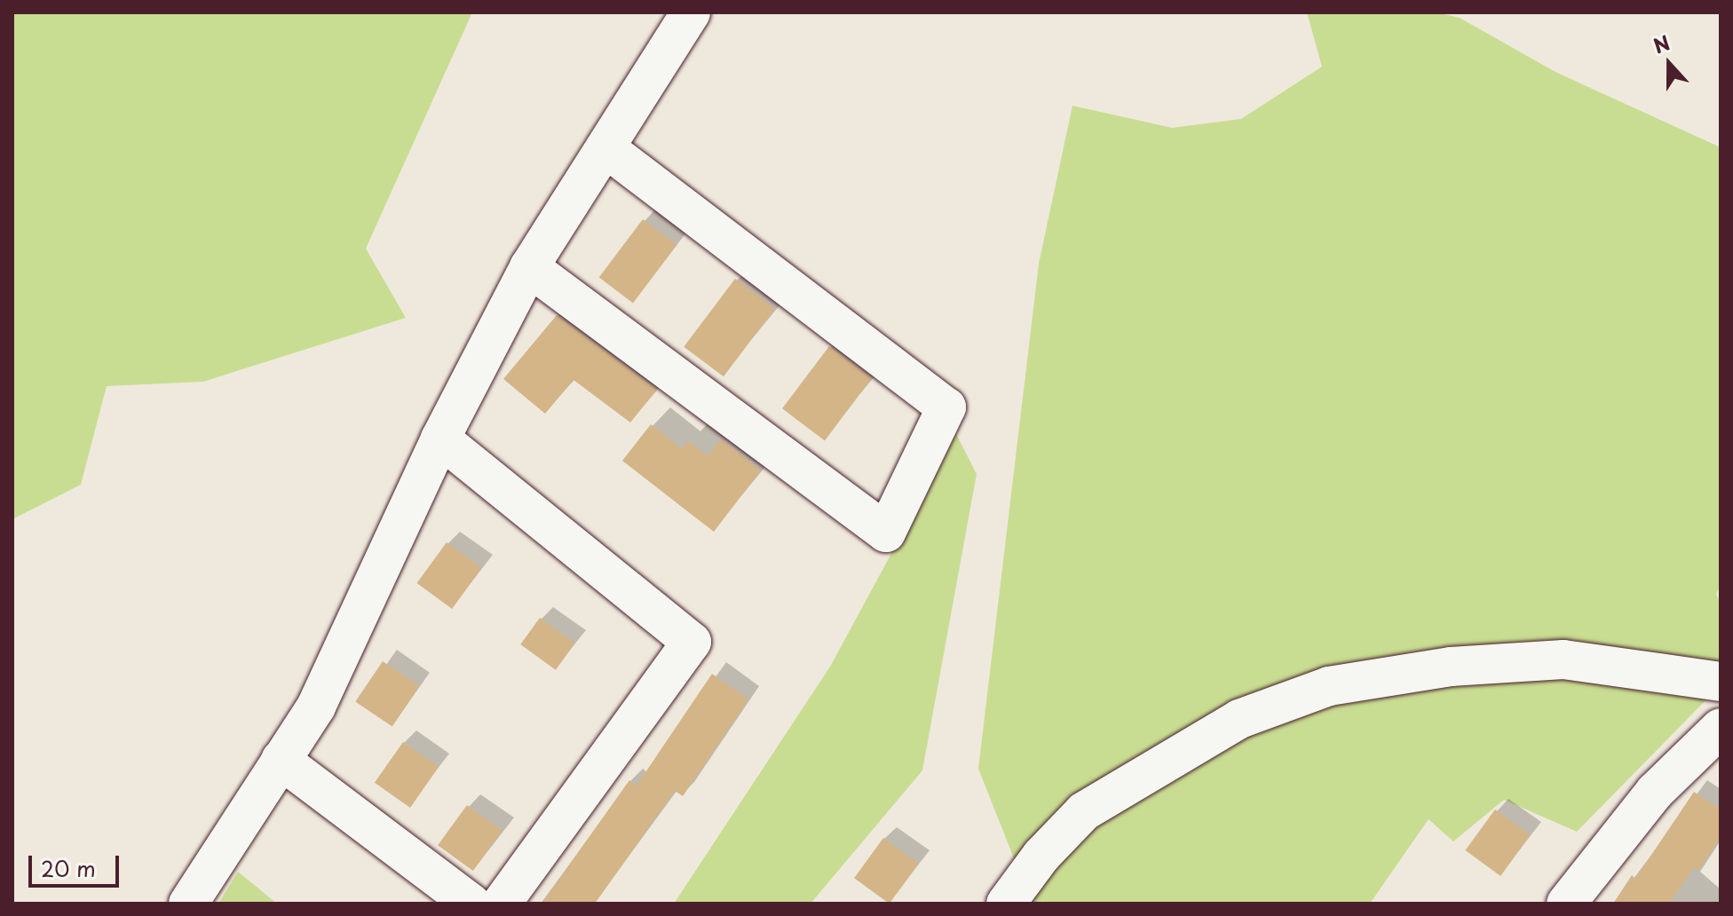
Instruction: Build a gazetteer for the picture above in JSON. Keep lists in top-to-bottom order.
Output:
{
  "scale_bar": "20 m",
  "north": "top"
}
